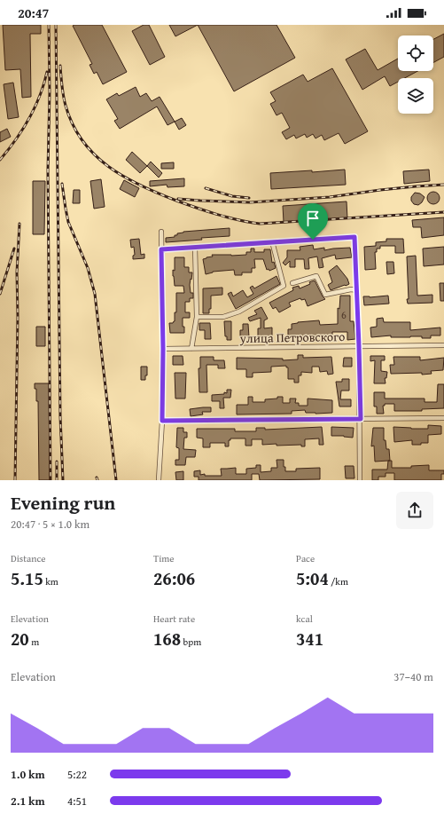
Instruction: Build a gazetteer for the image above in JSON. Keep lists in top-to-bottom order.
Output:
{
  "streets": {
    "street": ["улица Петровского"]
  },
  "house_numbers": ["6"],
  "page": {
    "status": "20:47",
    "heading": ["Evening run", "20:47 · 5 × 1.0 km"],
    "stats": [
      ["Distance", "5.15 km"],
      ["Time", "26:06"],
      ["Pace", "5:04 /km"],
      ["Elevation", "20 m"],
      ["Heart rate", "168 bpm"],
      ["kcal", "341"]
    ],
    "chart": ["Elevation", "37–40 m"],
    "list": [
      {
        "name": "1.0 km",
        "note": "5:22"
      },
      {
        "name": "2.1 km",
        "note": "4:51"
      }
    ]
  }
}
